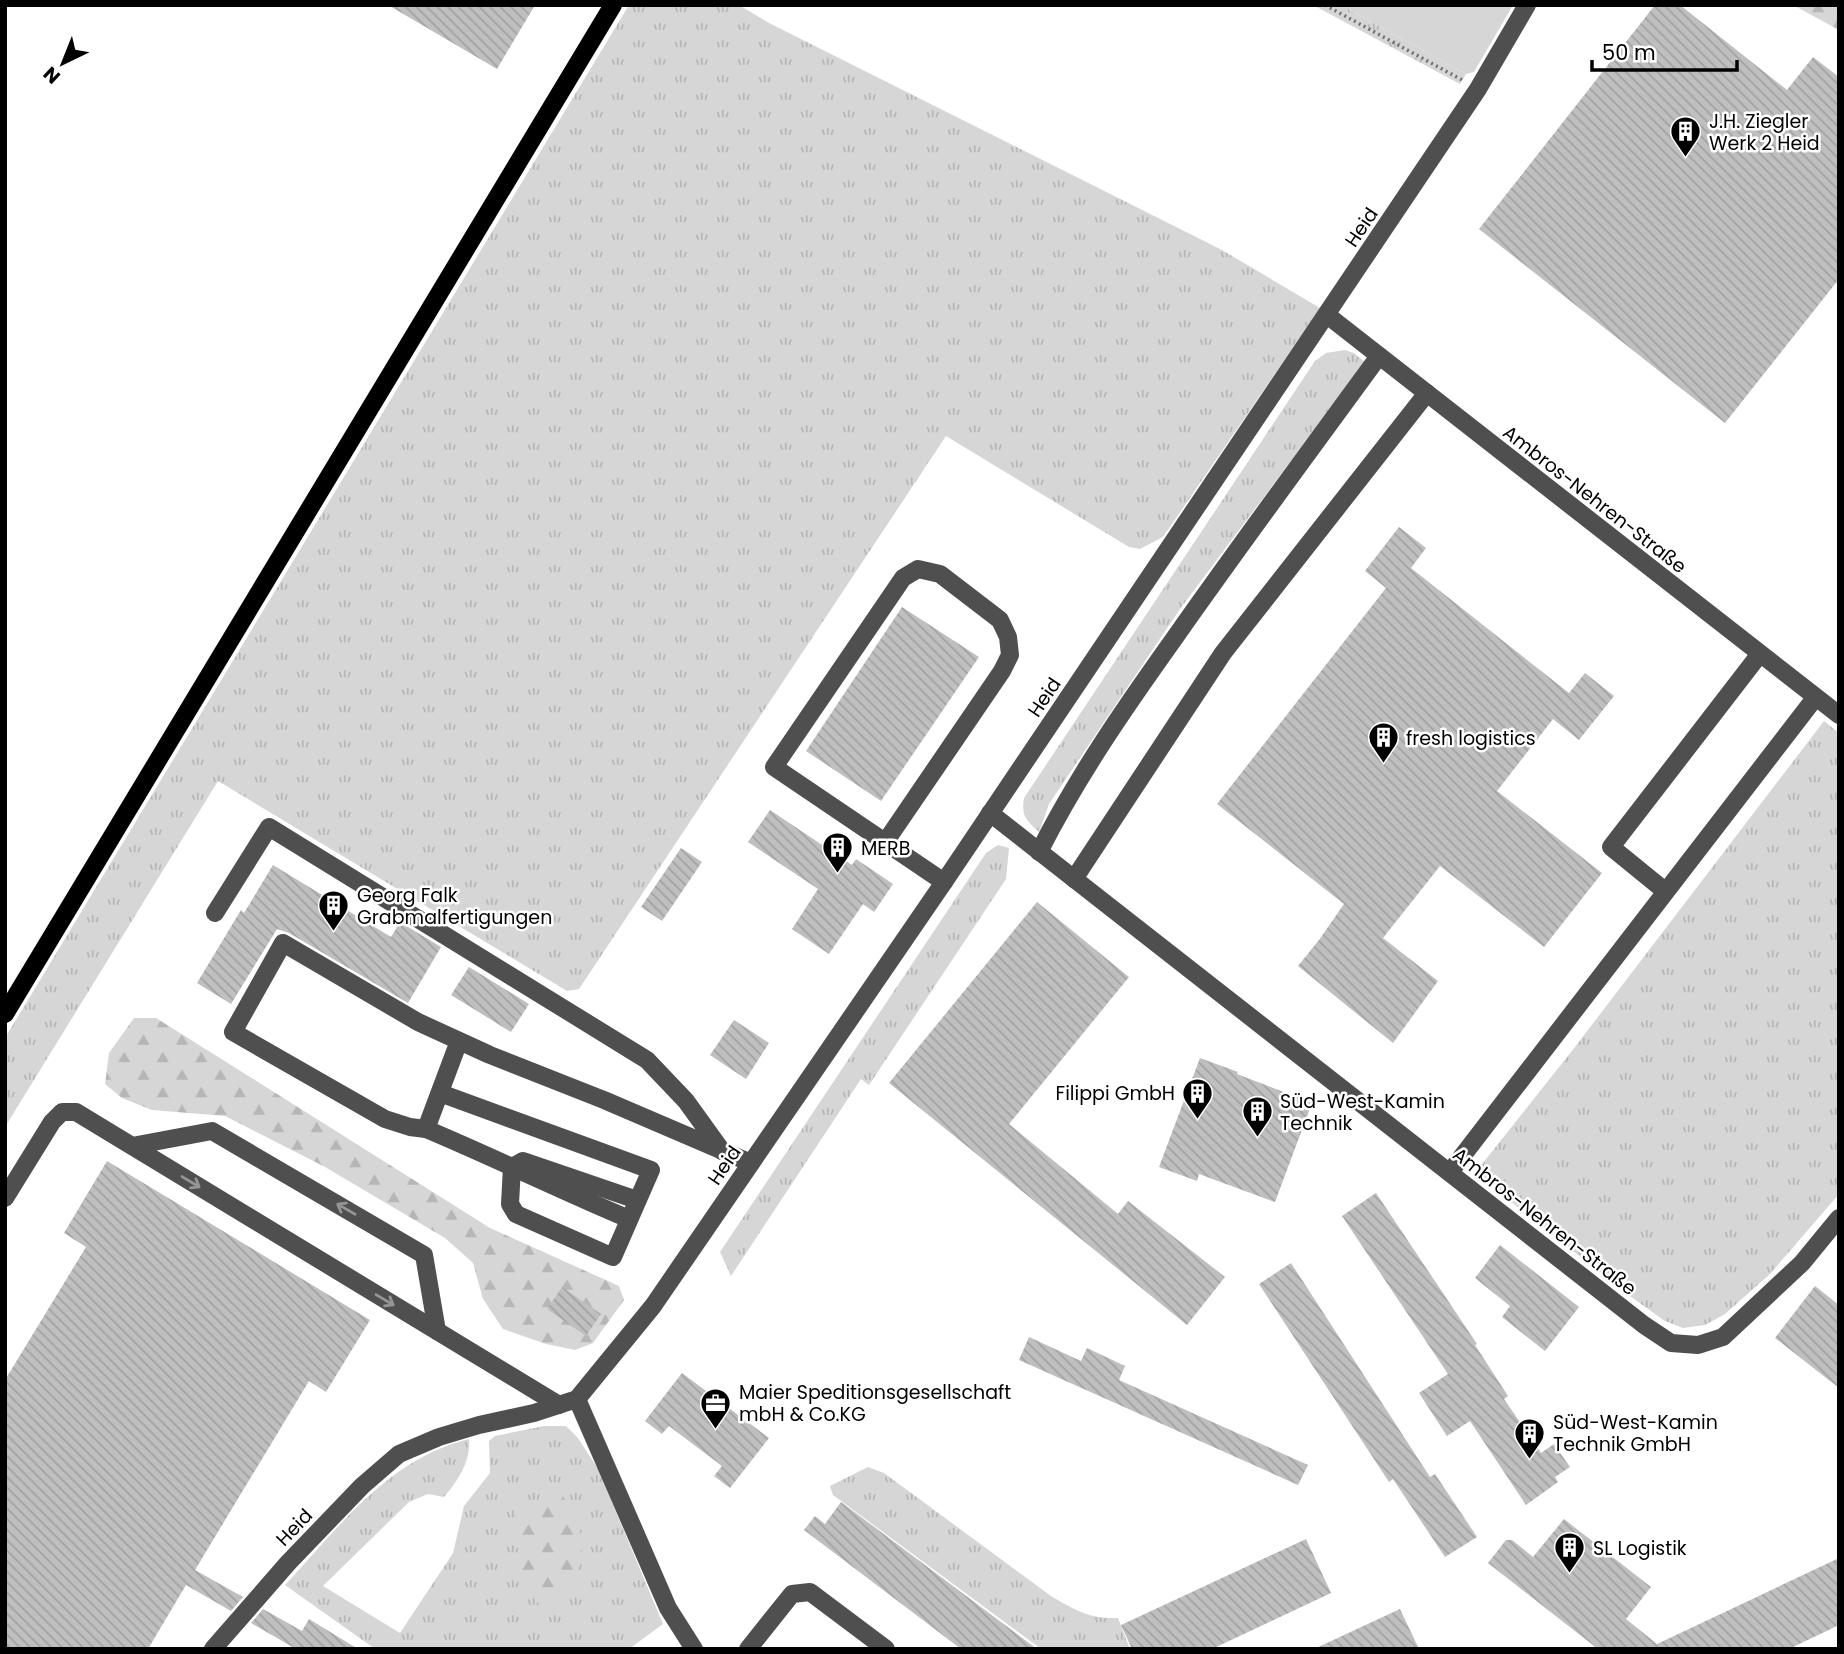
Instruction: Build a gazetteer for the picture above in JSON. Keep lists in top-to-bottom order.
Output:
{
  "streets": {
    "street": ["Heid", "Ambros-Nehren-Straße"]
  },
  "crossings": [
    ["Heid", "Ambros-Nehren-Straße"]
  ],
  "places": {
    "building": [
      "J.H. Ziegler Werk 2 Heid",
      "fresh logistics",
      "MERB",
      "Georg Falk Grabmalfertigungen",
      "Filippi GmbH",
      "Süd-West-Kamin Technik",
      "Süd-West-Kamin Technik GmbH",
      "SL Logistik"
    ],
    "office": ["Maier Speditionsgesellschaft mbH & Co.KG"]
  },
  "scale_bar": "50 m",
  "north": "bottom left"
}
